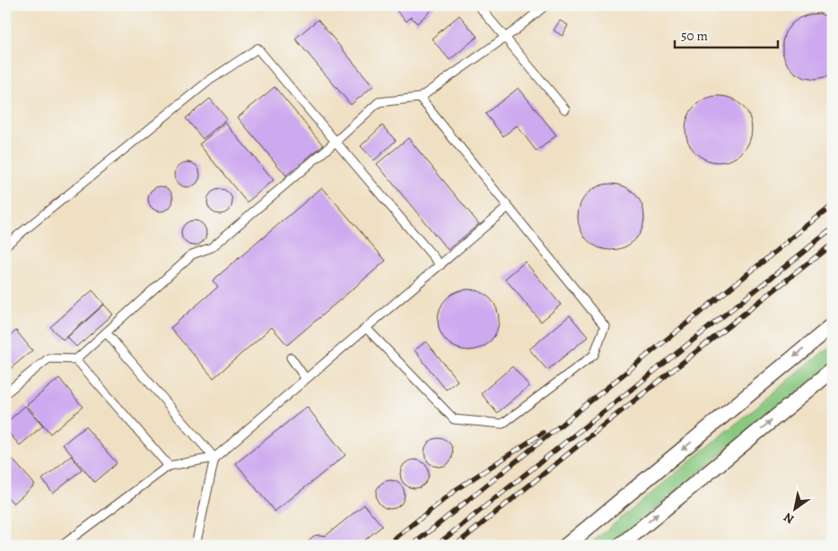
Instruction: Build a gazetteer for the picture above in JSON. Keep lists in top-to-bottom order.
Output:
{
  "scale_bar": "50 m",
  "north": "bottom left"
}
